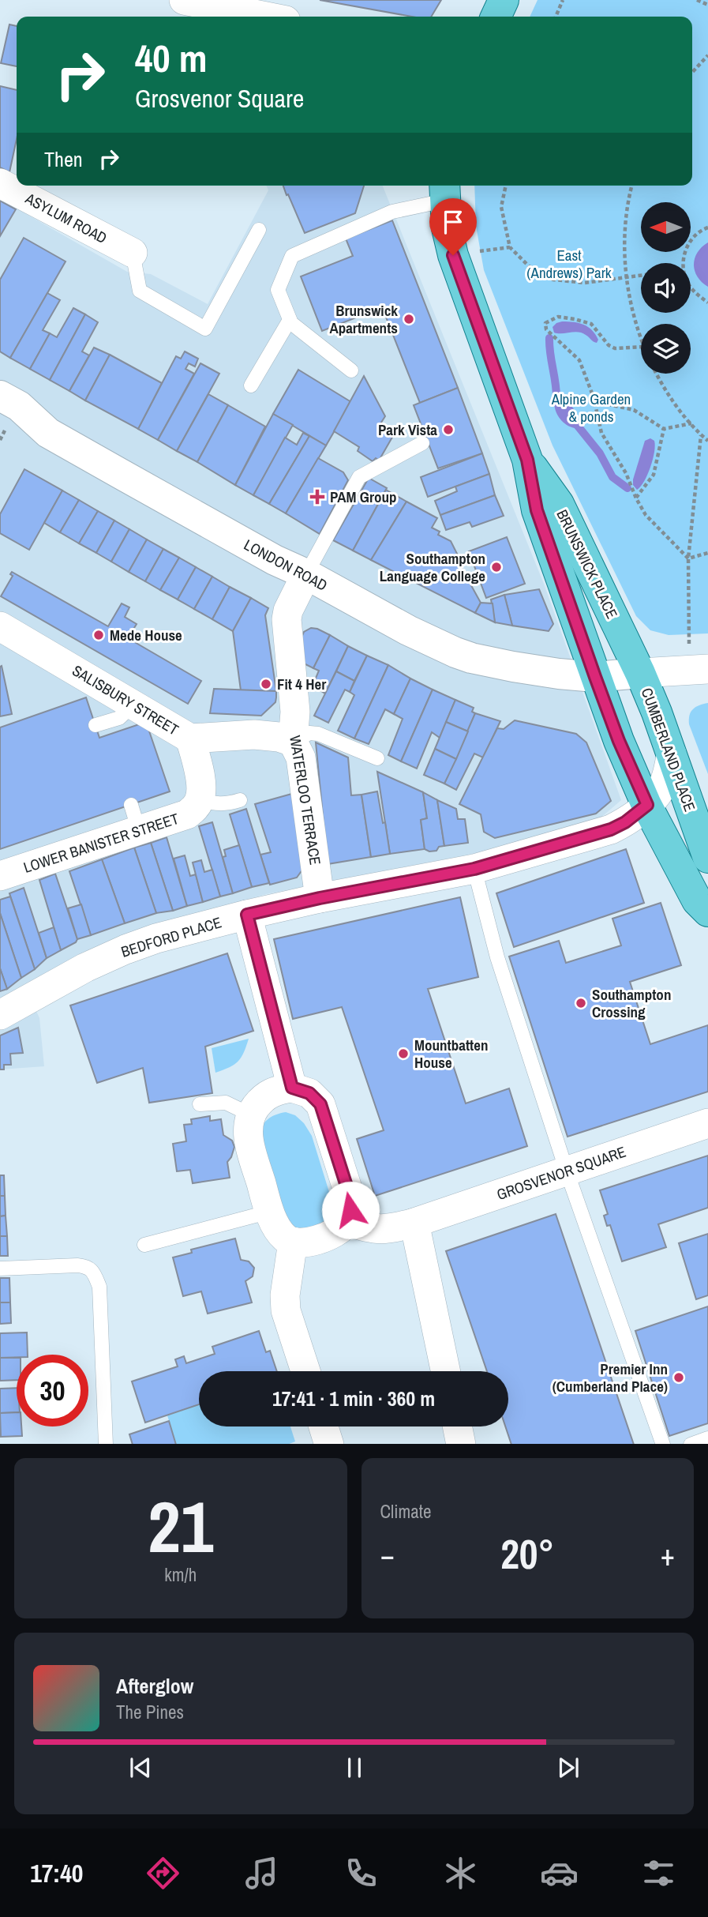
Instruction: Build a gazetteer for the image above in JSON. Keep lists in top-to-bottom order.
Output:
{
  "streets": {
    "main road": ["BRUNSWICK PLACE", "CUMBERLAND PLACE"],
    "street": [
      "ASYLUM ROAD",
      "LONDON ROAD",
      "SALISBURY STREET",
      "WATERLOO TERRACE",
      "LOWER BANISTER STREET",
      "BEDFORD PLACE",
      "GROSVENOR SQUARE"
    ]
  },
  "crossings": [
    ["BRUNSWICK PLACE", "LONDON ROAD"],
    ["BRUNSWICK PLACE", "CUMBERLAND PLACE"],
    ["LONDON ROAD", "CUMBERLAND PLACE"],
    ["LONDON ROAD", "WATERLOO TERRACE"],
    ["SALISBURY STREET", "WATERLOO TERRACE"],
    ["CUMBERLAND PLACE", "BEDFORD PLACE"],
    ["WATERLOO TERRACE", "BEDFORD PLACE"]
  ],
  "parks": ["East (Andrews) Park", "Alpine Garden & ponds"],
  "places": {
    "other": [
      "Brunswick Apartments",
      "Park Vista",
      "Southampton Language College",
      "Mede House",
      "Fit 4 Her",
      "Southampton Crossing",
      "Mountbatten House",
      "Premier Inn (Cumberland Place)"
    ],
    "health": ["PAM Group"]
  },
  "north": "left",
  "page": {
    "turn": ["40 m", "Grosvenor Square"],
    "then": "Then",
    "limit": "30",
    "trip": "17:41 · 1 min · 360 m",
    "tile": [
      ["21", "km/h"],
      "Climate"
    ],
    "heat": ["−", "20°", "+"],
    "song": ["Afterglow", "The Pines"],
    "tabs": "17:40"
  }
}
